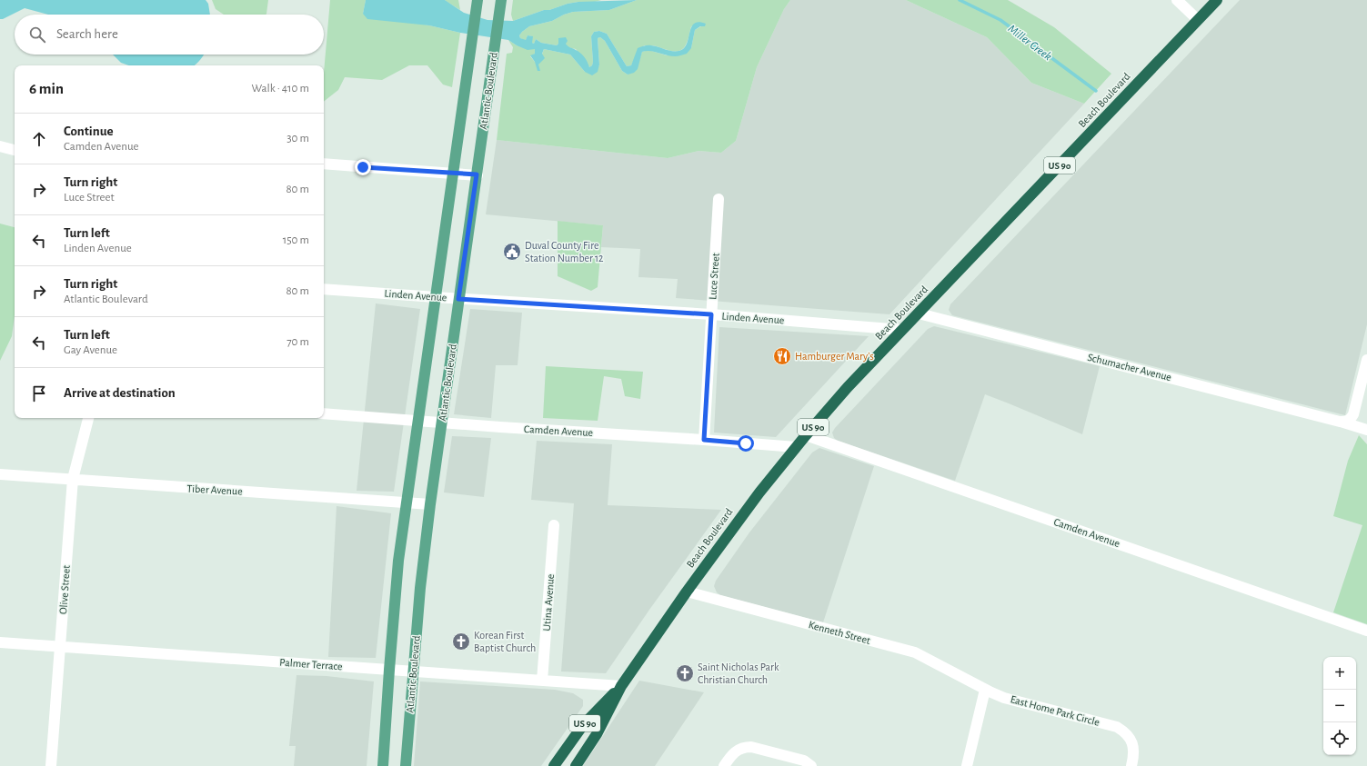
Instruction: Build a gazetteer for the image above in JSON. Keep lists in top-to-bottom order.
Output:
{
  "streets": {
    "highway": ["Beach Boulevard", "US 90"],
    "main road": ["Atlantic Boulevard"],
    "street": [
      "Luce Street",
      "Linden Avenue",
      "Schumacher Avenue",
      "Camden Avenue",
      "Tiber Avenue",
      "Olive Street",
      "Utina Avenue",
      "Kenneth Street",
      "Palmer Terrace",
      "East Home Park Circle"
    ]
  },
  "crossings": [
    ["Atlantic Boulevard", "Linden Avenue"],
    ["Atlantic Boulevard", "Camden Avenue"],
    ["Atlantic Boulevard", "Tiber Avenue"],
    ["Atlantic Boulevard", "Palmer Terrace"],
    ["Beach Boulevard", "Linden Avenue"],
    ["Beach Boulevard", "Schumacher Avenue"],
    ["Beach Boulevard", "Camden Avenue"],
    ["Beach Boulevard", "Kenneth Street"],
    ["Beach Boulevard", "Palmer Terrace"],
    ["Luce Street", "Linden Avenue"],
    ["Luce Street", "Camden Avenue"],
    ["Tiber Avenue", "Olive Street"],
    ["Olive Street", "Palmer Terrace"],
    ["Utina Avenue", "Palmer Terrace"],
    ["Kenneth Street", "East Home Park Circle"]
  ],
  "water": ["Miller Creek"],
  "places": {
    "public building": ["Duval County Fire Station Number 12"],
    "restaurant": ["Hamburger Mary's"],
    "church": ["Korean First Baptist Church", "Saint Nicholas Park Christian Church"]
  },
  "page": {
    "search": "Search here",
    "heading": ["6 min", "Walk · 410 m"],
    "list": [
      ["Continue", "Camden Avenue", "30 m"],
      ["Turn right", "Luce Street", "80 m"],
      ["Turn left", "Linden Avenue", "150 m"],
      ["Turn right", "Atlantic Boulevard", "80 m"],
      ["Turn left", "Gay Avenue", "70 m"],
      "Arrive at destination"
    ],
    "map_buttons": ["+", "−"]
  }
}
